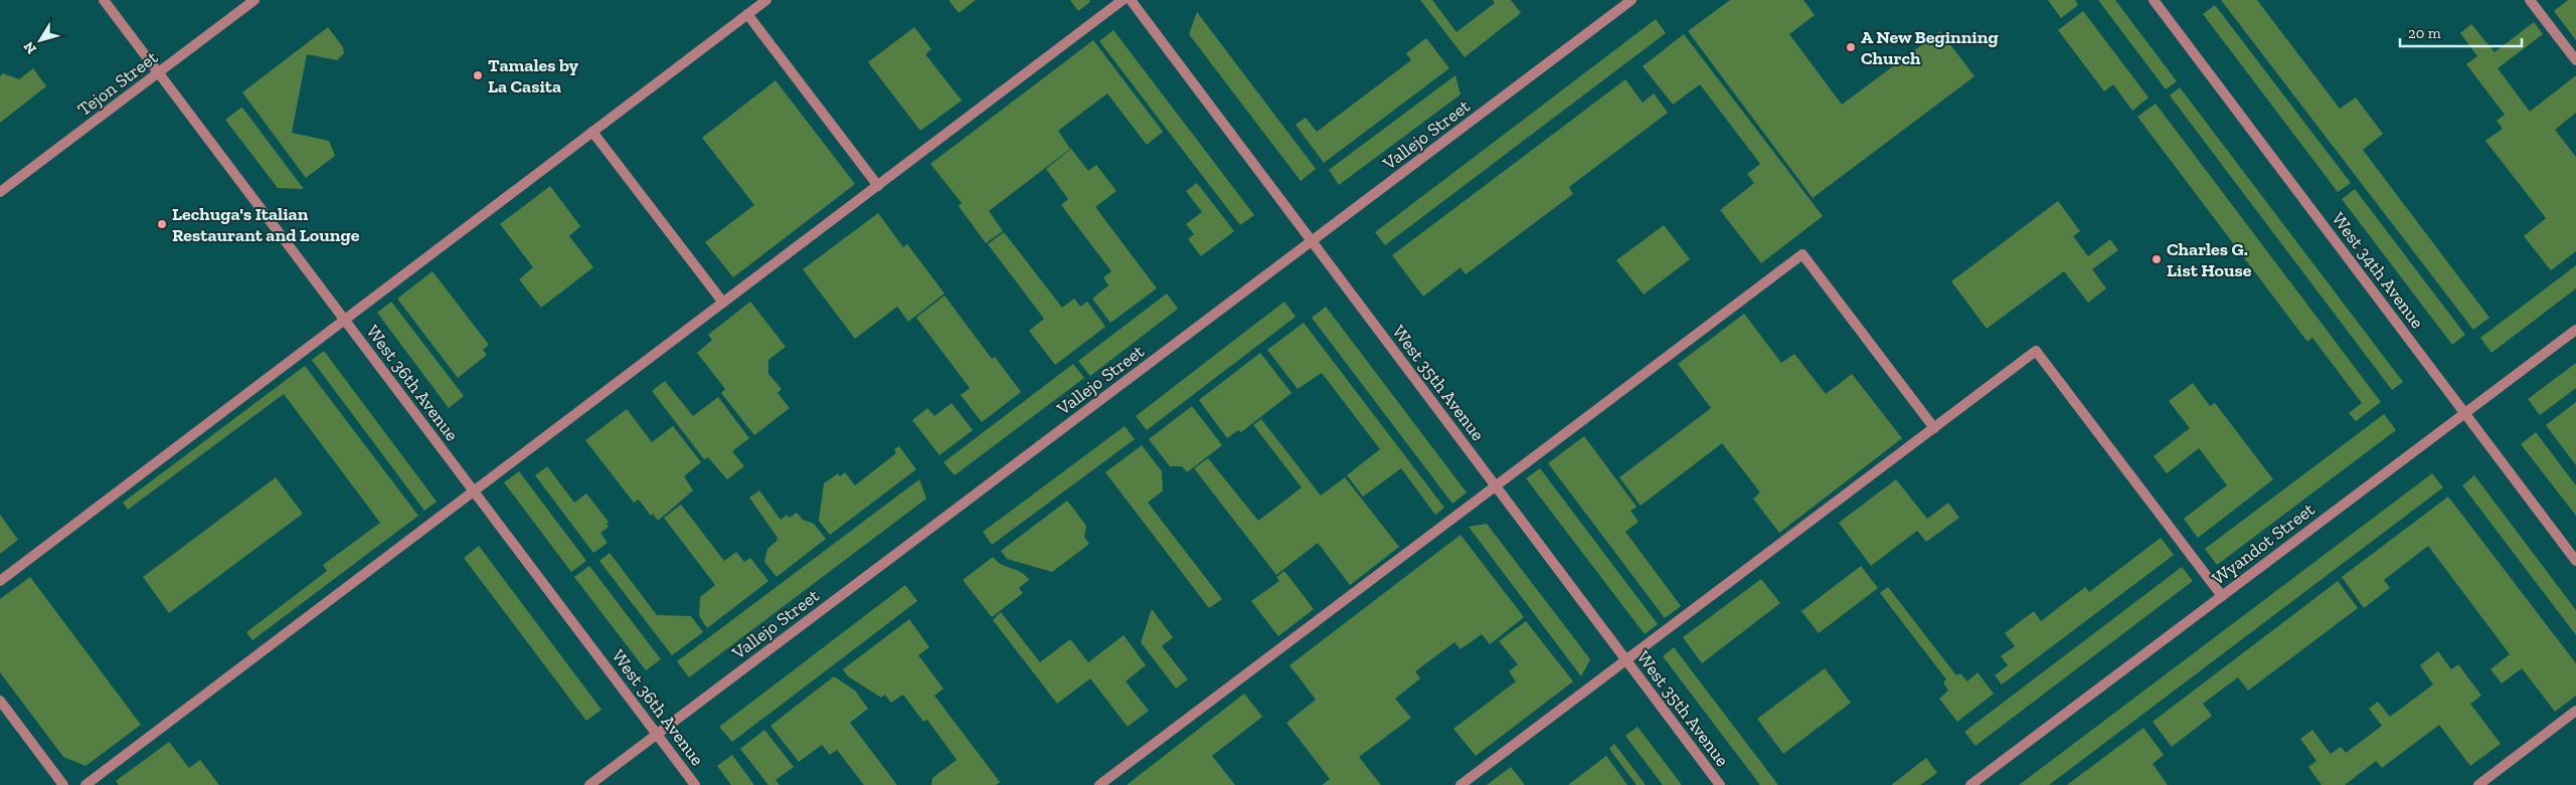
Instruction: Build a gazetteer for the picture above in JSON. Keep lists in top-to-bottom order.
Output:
{
  "streets": {
    "street": [
      "Tejon Street",
      "Vallejo Street",
      "West 34th Avenue",
      "West 36th Avenue",
      "West 35th Avenue",
      "Wyandot Street"
    ]
  },
  "crossings": [
    ["Tejon Street", "West 36th Avenue"],
    ["Vallejo Street", "West 36th Avenue"],
    ["Vallejo Street", "West 35th Avenue"],
    ["West 34th Avenue", "Wyandot Street"]
  ],
  "places": [
    "A New Beginning Church",
    "Tamales by La Casita",
    "Lechuga's Italian Restaurant and Lounge",
    "Charles G. List House"
  ],
  "scale_bar": "20 m",
  "north": "bottom left"
}
